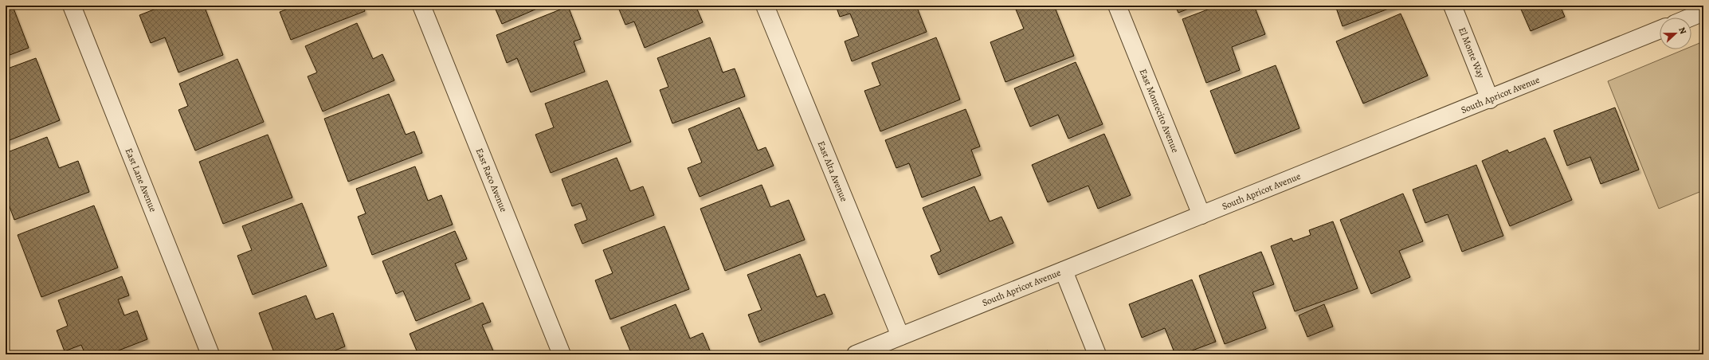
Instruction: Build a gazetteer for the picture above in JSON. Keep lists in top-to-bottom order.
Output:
{
  "streets": {
    "street": [
      "El Monte Way",
      "South Apricot Avenue",
      "East Montecito Avenue",
      "East Alta Avenue",
      "East Lane Avenue",
      "East Raco Avenue"
    ]
  },
  "crossings": [
    ["El Monte Way", "South Apricot Avenue"],
    ["South Apricot Avenue", "East Montecito Avenue"],
    ["South Apricot Avenue", "East Alta Avenue"]
  ],
  "north": "right"
}
